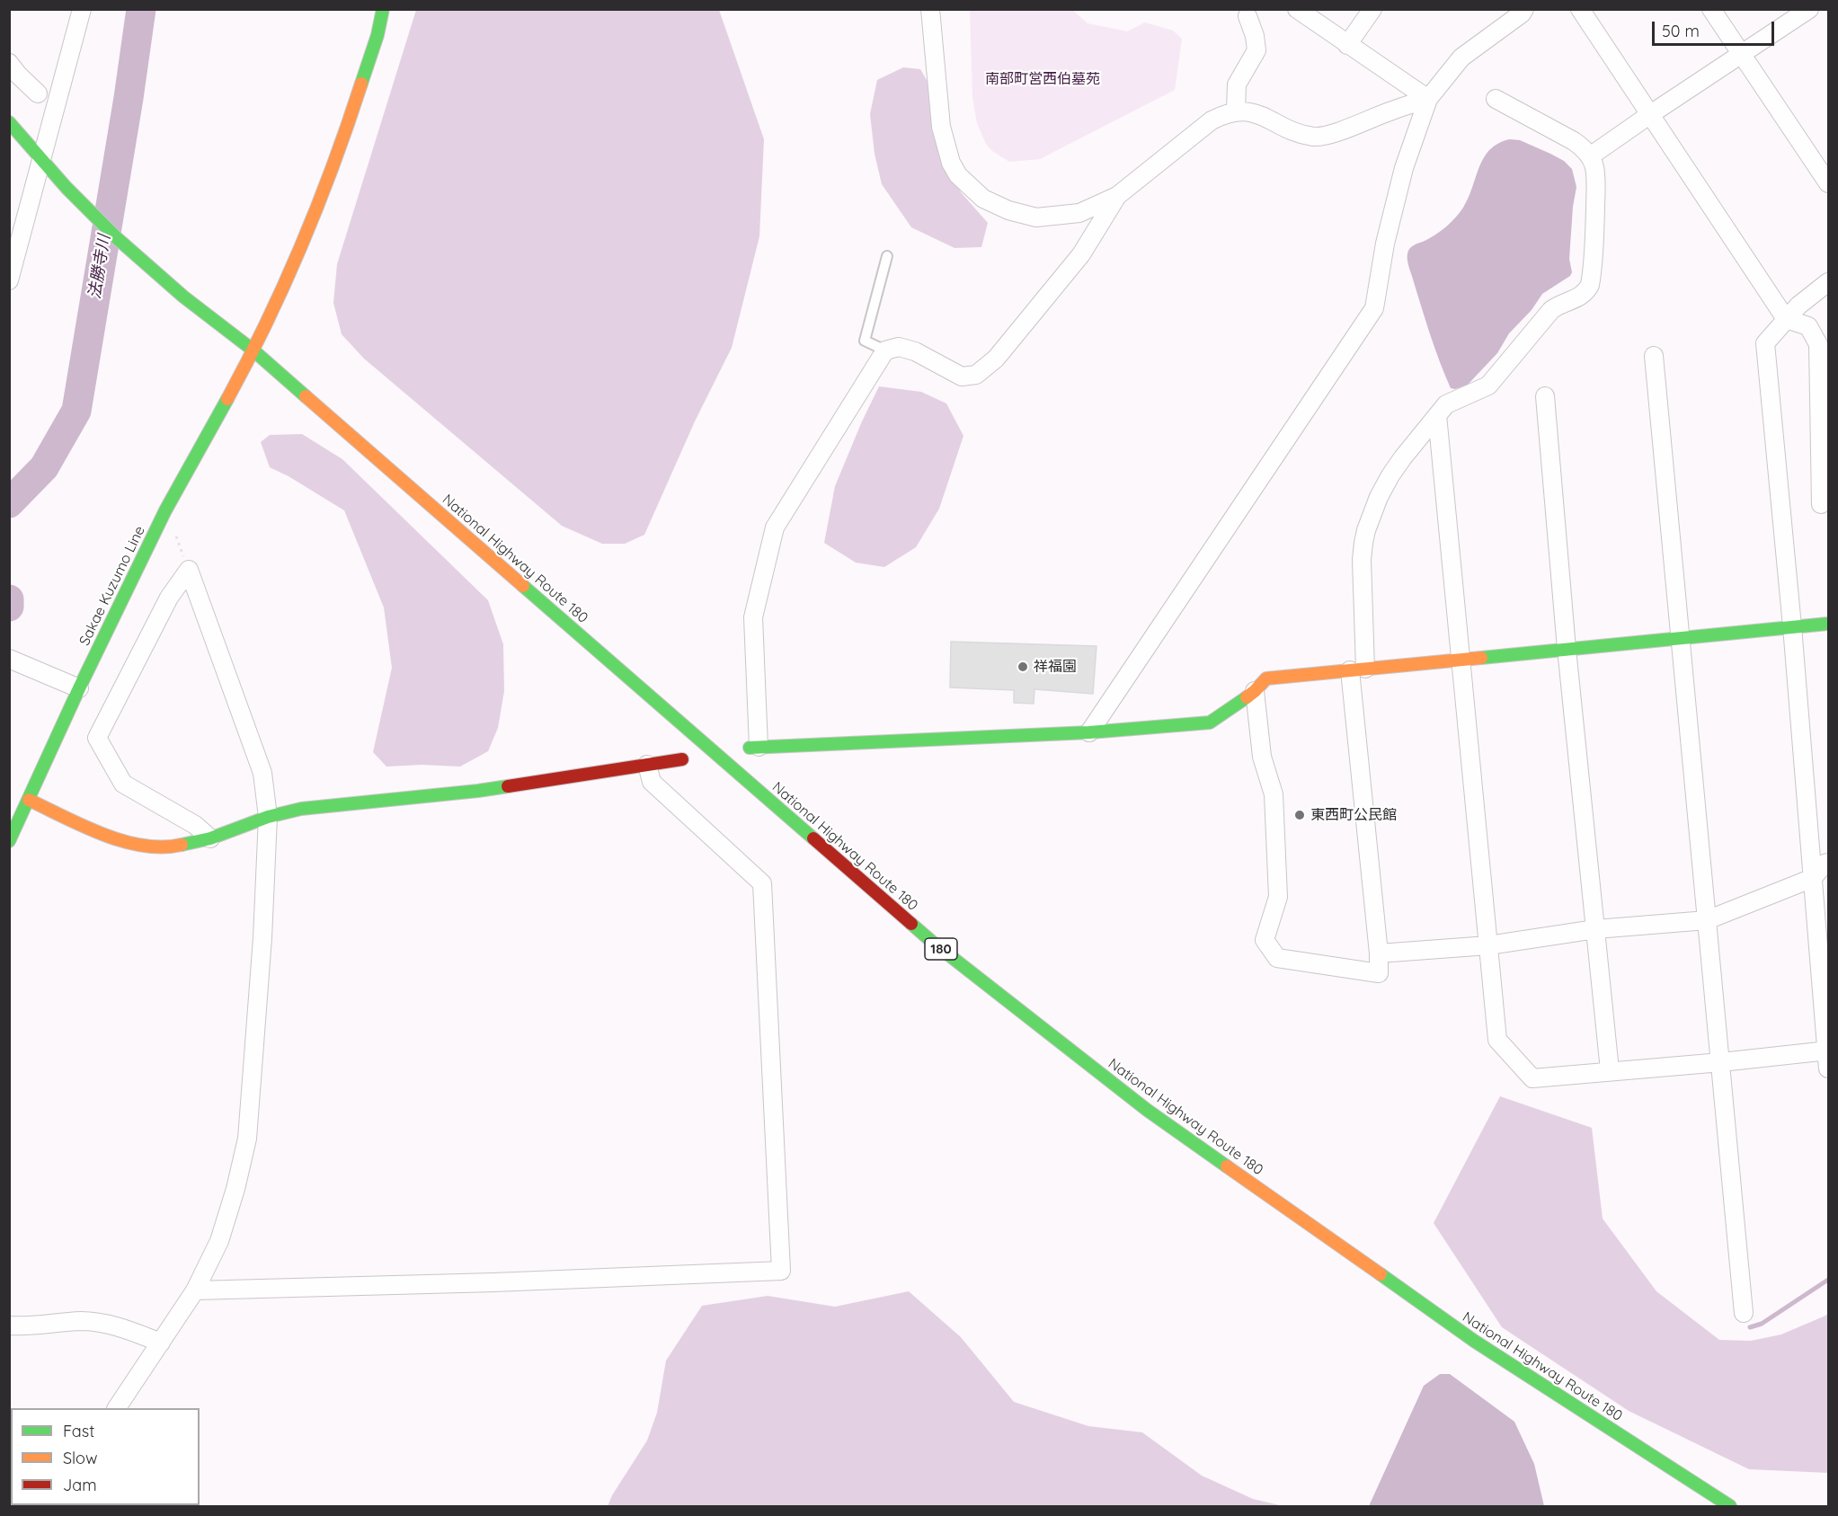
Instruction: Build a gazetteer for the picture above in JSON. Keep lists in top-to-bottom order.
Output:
{
  "streets": {
    "main road": ["National Highway Route 180", "Sakae Kuzumo Line", "180"]
  },
  "crossings": [
    ["National Highway Route 180", "Sakae Kuzumo Line"]
  ],
  "water": ["法勝寺川"],
  "parks": ["南部町営西伯墓苑"],
  "places": ["祥福園", "東西町公民館"],
  "legend": ["Fast", "Slow", "Jam"],
  "scale_bar": "50 m"
}
